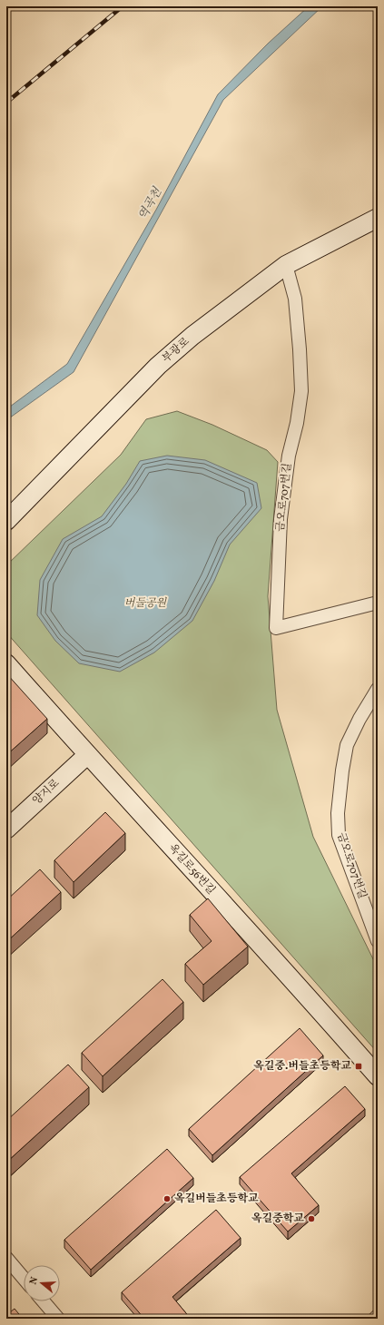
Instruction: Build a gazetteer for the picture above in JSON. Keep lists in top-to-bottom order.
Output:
{
  "streets": {
    "street": [
      "부광로",
      "금오로707번길",
      "양지로",
      "옥길로56번길"
    ]
  },
  "crossings": [
    ["부광로", "금오로707번길"],
    ["양지로", "옥길로56번길"]
  ],
  "water": ["역곡천"],
  "parks": ["버들공원"],
  "places": {
    "transit": ["옥길중.버들초등학교"],
    "other": ["옥길버들초등학교", "옥길중학교"]
  },
  "north": "left"
}
